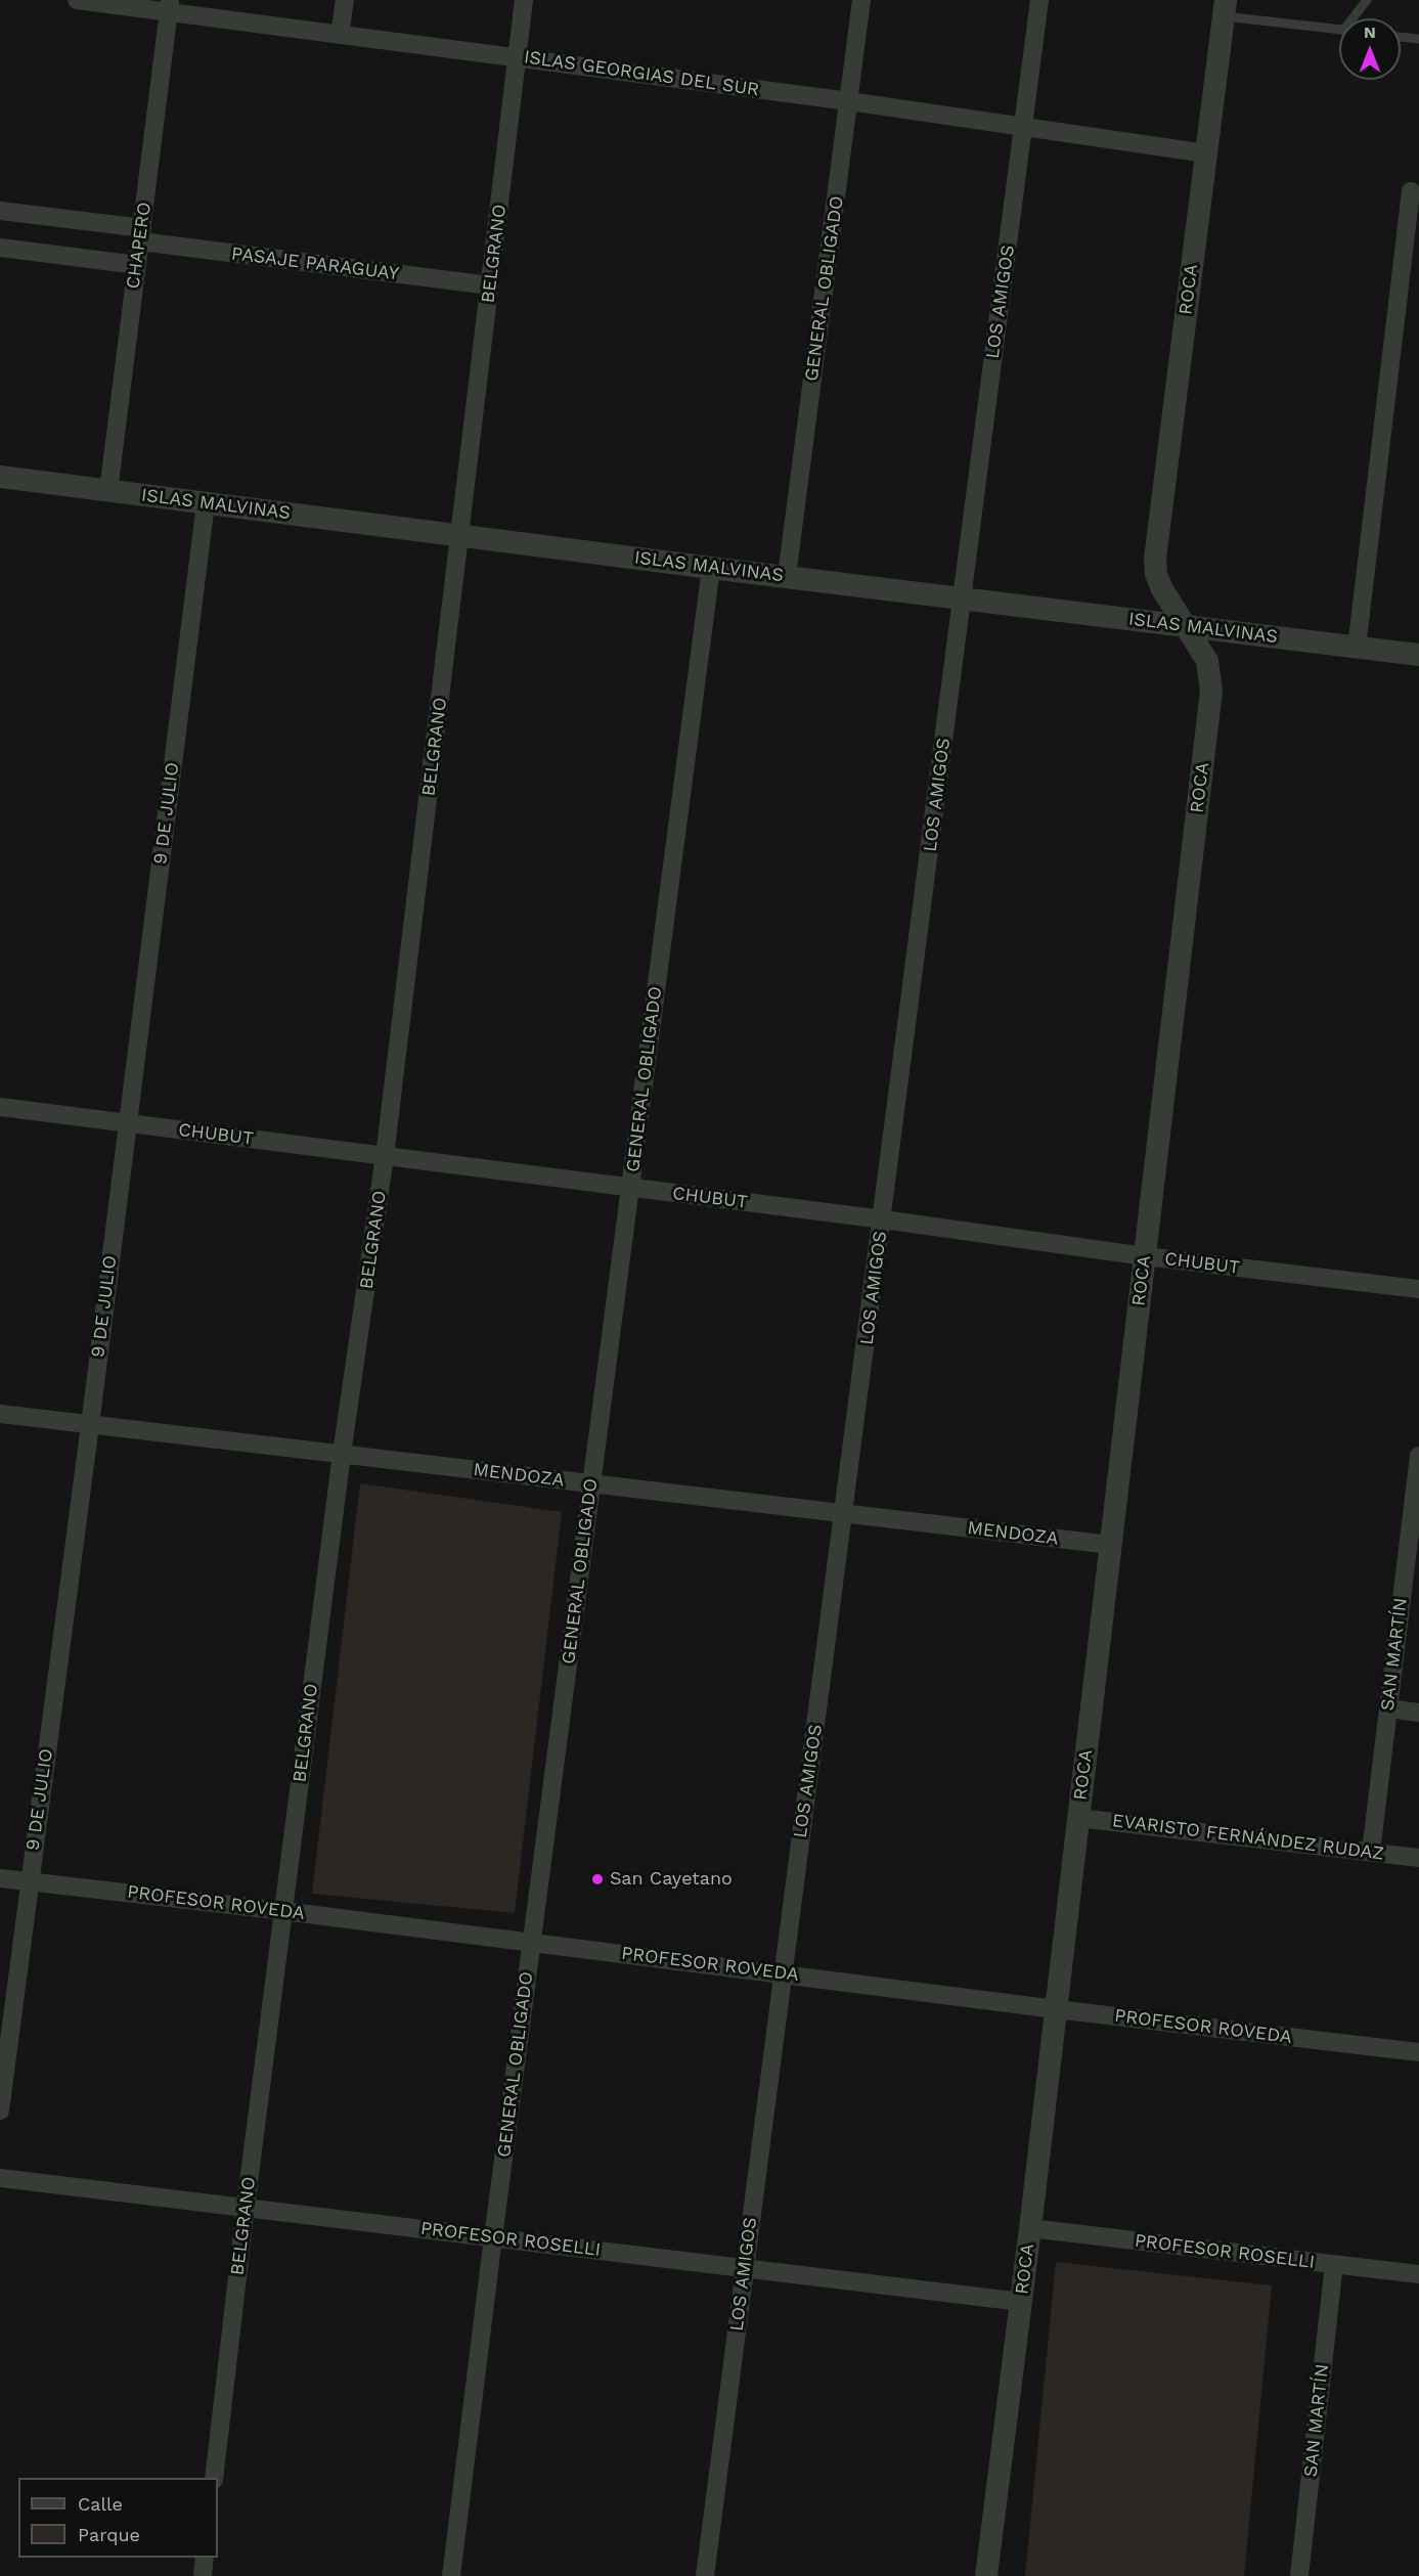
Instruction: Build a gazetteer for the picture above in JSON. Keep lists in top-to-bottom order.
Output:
{
  "streets": {
    "street": [
      "ISLAS GEORGIAS DEL SUR",
      "CHAPERO",
      "BELGRANO",
      "PASAJE PARAGUAY",
      "GENERAL OBLIGADO",
      "ROCA",
      "LOS AMIGOS",
      "ISLAS MALVINAS",
      "9 DE JULIO",
      "CHUBUT",
      "MENDOZA",
      "SAN MARTÍN",
      "EVARISTO FERNÁNDEZ RUDAZ",
      "PROFESOR ROVEDA",
      "PROFESOR ROSELLI"
    ]
  },
  "crossings": [
    ["ISLAS GEORGIAS DEL SUR", "CHAPERO"],
    ["ISLAS GEORGIAS DEL SUR", "BELGRANO"],
    ["ISLAS GEORGIAS DEL SUR", "GENERAL OBLIGADO"],
    ["ISLAS GEORGIAS DEL SUR", "ROCA"],
    ["ISLAS GEORGIAS DEL SUR", "LOS AMIGOS"],
    ["CHAPERO", "PASAJE PARAGUAY"],
    ["CHAPERO", "ISLAS MALVINAS"],
    ["BELGRANO", "PASAJE PARAGUAY"],
    ["BELGRANO", "ISLAS MALVINAS"],
    ["BELGRANO", "CHUBUT"],
    ["BELGRANO", "MENDOZA"],
    ["BELGRANO", "PROFESOR ROVEDA"],
    ["BELGRANO", "PROFESOR ROSELLI"],
    ["GENERAL OBLIGADO", "ISLAS MALVINAS"],
    ["GENERAL OBLIGADO", "CHUBUT"],
    ["GENERAL OBLIGADO", "MENDOZA"],
    ["GENERAL OBLIGADO", "PROFESOR ROVEDA"],
    ["GENERAL OBLIGADO", "PROFESOR ROSELLI"],
    ["ROCA", "ISLAS MALVINAS"],
    ["ROCA", "CHUBUT"],
    ["ROCA", "MENDOZA"],
    ["ROCA", "EVARISTO FERNÁNDEZ RUDAZ"],
    ["ROCA", "PROFESOR ROVEDA"],
    ["ROCA", "PROFESOR ROSELLI"],
    ["LOS AMIGOS", "ISLAS MALVINAS"],
    ["LOS AMIGOS", "CHUBUT"],
    ["LOS AMIGOS", "MENDOZA"],
    ["LOS AMIGOS", "PROFESOR ROVEDA"],
    ["LOS AMIGOS", "PROFESOR ROSELLI"],
    ["ISLAS MALVINAS", "9 DE JULIO"],
    ["9 DE JULIO", "CHUBUT"],
    ["9 DE JULIO", "MENDOZA"],
    ["9 DE JULIO", "PROFESOR ROVEDA"],
    ["SAN MARTÍN", "EVARISTO FERNÁNDEZ RUDAZ"],
    ["SAN MARTÍN", "PROFESOR ROSELLI"]
  ],
  "places": ["San Cayetano"],
  "legend": ["Calle", "Parque"],
  "north": "top"
}
